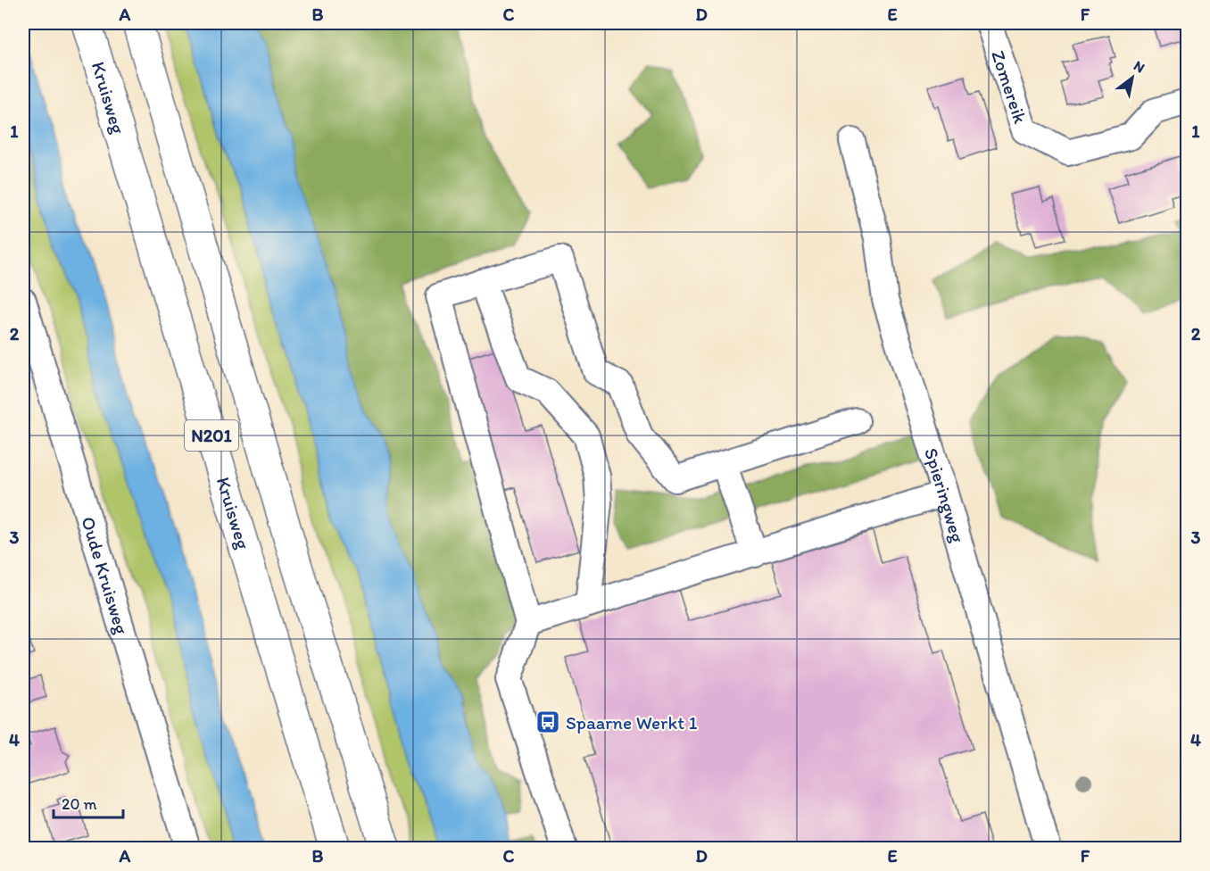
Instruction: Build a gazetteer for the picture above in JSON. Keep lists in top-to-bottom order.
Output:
{
  "streets": {
    "highway": ["Kruisweg", "N201"],
    "street": ["Zomereik", "Spieringweg", "Oude Kruisweg"]
  },
  "places": {
    "bus stop": ["Spaarne Werkt 1"]
  },
  "scale_bar": "20 m",
  "north": "top right",
  "grid": {
    "columns": [
      "A",
      "B",
      "C",
      "D",
      "E",
      "F"
    ],
    "rows": [
      "1",
      "2",
      "3",
      "4"
    ]
  }
}
